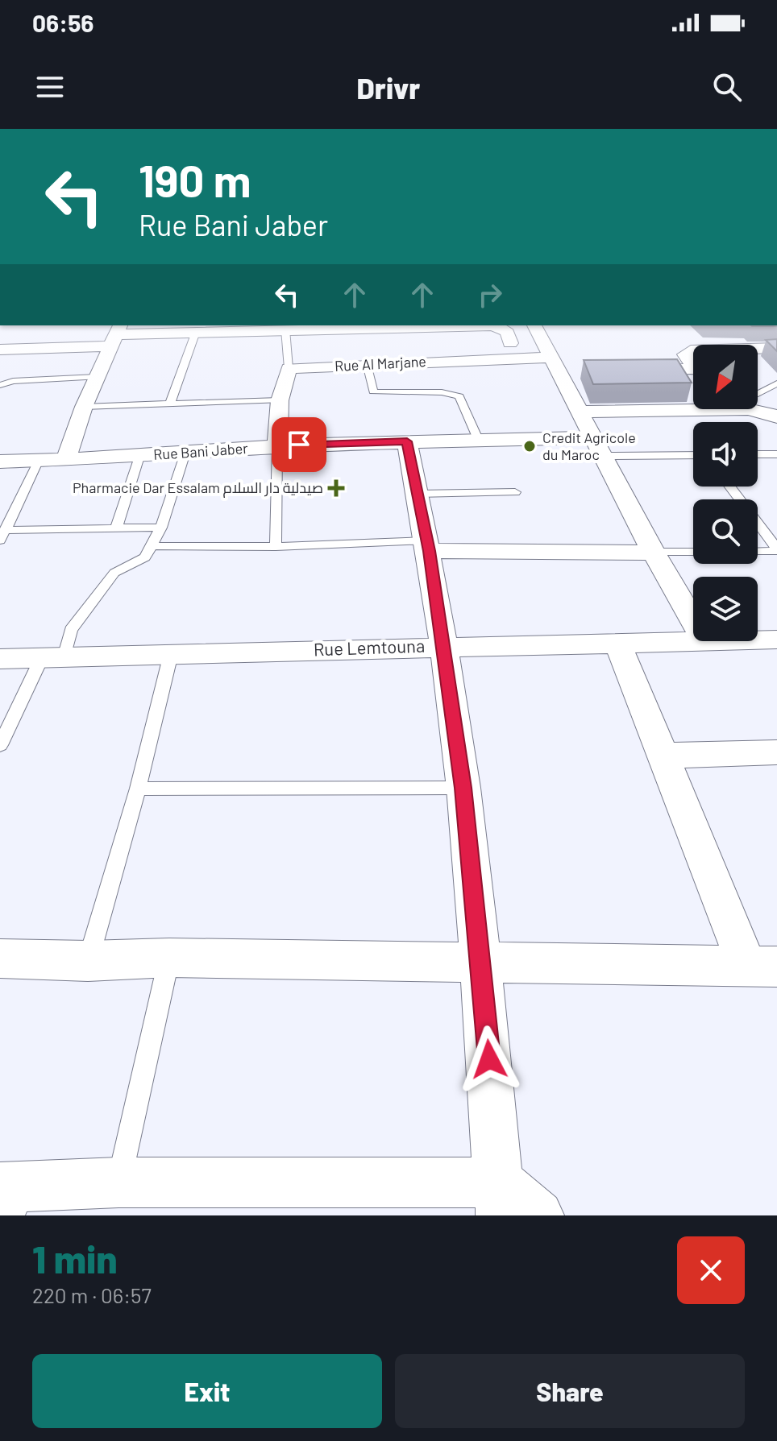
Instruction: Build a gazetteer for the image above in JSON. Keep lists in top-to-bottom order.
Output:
{
  "streets": {
    "street": ["Rue Al Marjane", "Rue Bani Jaber", "Rue Lemtouna"]
  },
  "places": {
    "other": ["Credit Agricole du Maroc"],
    "health": ["Pharmacie Dar Essalam صيدلية دار السلام"]
  },
  "north": "bottom left",
  "page": {
    "status": "06:56",
    "header": "Drivr",
    "turn": ["190 m", "Rue Bani Jaber"],
    "heading": ["1 min", "220 m · 06:57"],
    "buttons": ["Exit", "Share"]
  }
}
